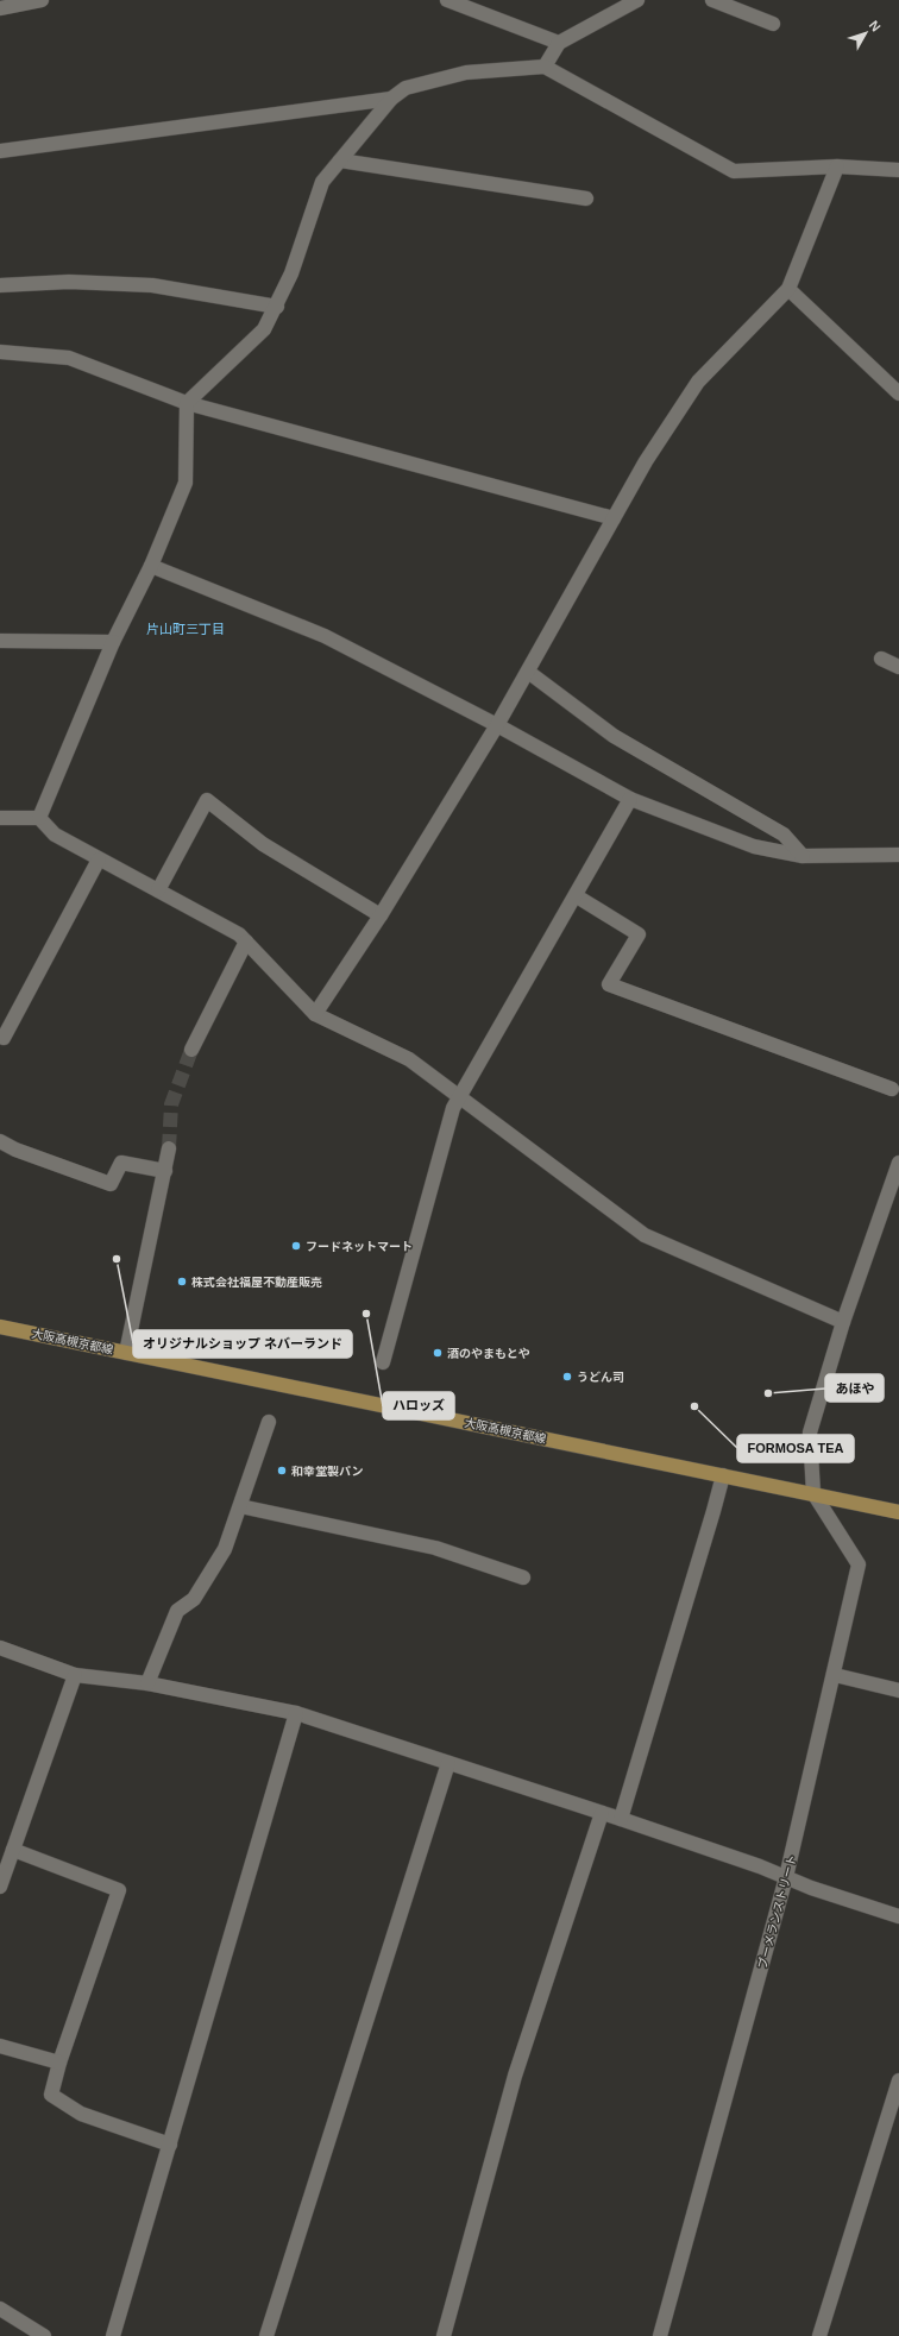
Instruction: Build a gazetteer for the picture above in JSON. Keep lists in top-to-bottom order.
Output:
{
  "streets": {
    "main road": ["大阪高槻京都線"],
    "street": ["ブーメランストリート"]
  },
  "crossings": [
    ["大阪高槻京都線", "ブーメランストリート"]
  ],
  "districts": ["片山町三丁目"],
  "places": [
    "フードネットマート",
    "オリジナルショップ ネバーランド",
    "株式会社福屋不動産販売",
    "ハロッズ",
    "酒のやまもとや",
    "うどん司",
    "あほや",
    "FORMOSA TEA",
    "和幸堂製パン"
  ],
  "north": "top right"
}
